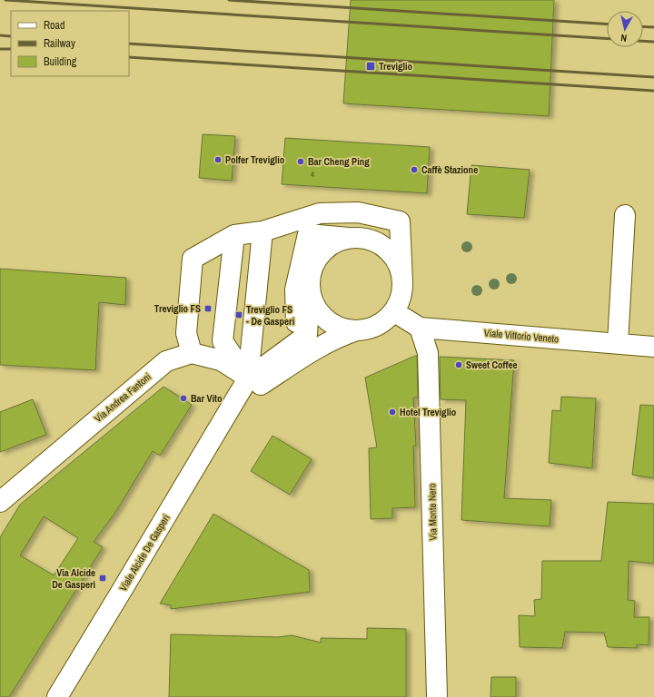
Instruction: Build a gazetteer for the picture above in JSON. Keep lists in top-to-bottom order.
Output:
{
  "streets": {
    "street": [
      "Viale Vittorio Veneto",
      "Via Andrea Fantoni",
      "Via Monte Nero",
      "Viale Alcide De Gasperi"
    ]
  },
  "crossings": [
    ["Viale Vittorio Veneto", "Via Monte Nero"],
    ["Viale Vittorio Veneto", "Viale Alcide De Gasperi"]
  ],
  "places": {
    "transit": [
      "Treviglio",
      "Treviglio FS",
      "Treviglio FS - De Gasperi",
      "Via Alcide De Gasperi"
    ],
    "other": [
      "Polfer Treviglio",
      "Bar Cheng Ping",
      "Caffè Stazione",
      "Sweet Coffee",
      "Bar Vito",
      "Hotel Treviglio"
    ]
  },
  "house_numbers": ["4"],
  "legend": ["Road", "Railway", "Building"],
  "north": "bottom"
}
